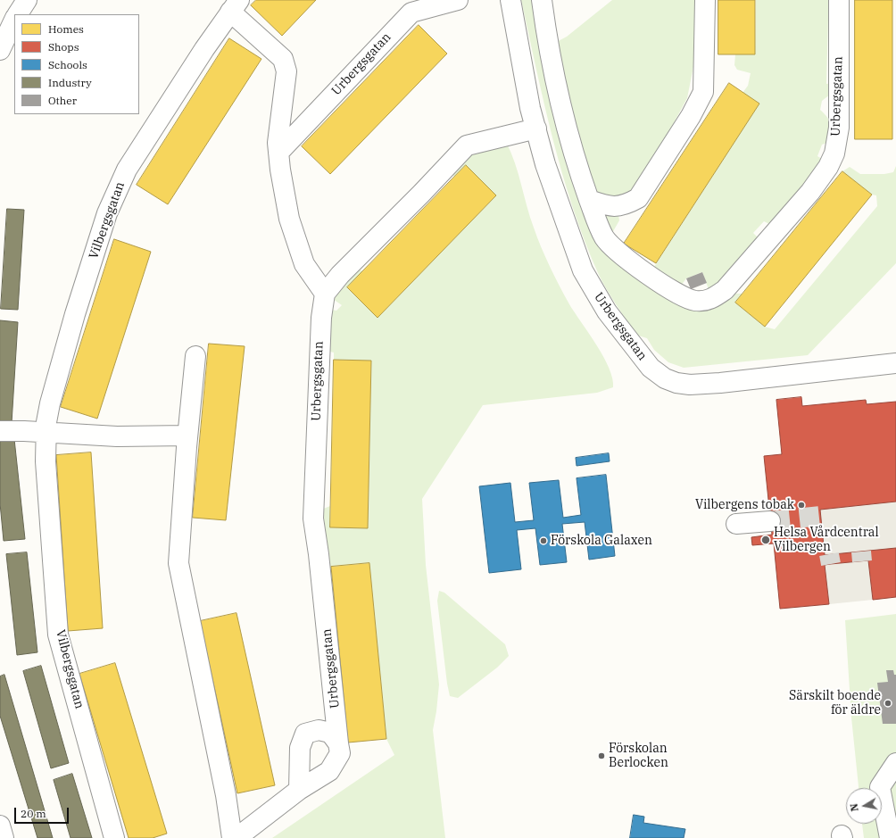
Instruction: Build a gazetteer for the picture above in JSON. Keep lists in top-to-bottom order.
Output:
{
  "streets": {
    "street": ["Urbergsgatan", "Vilbergsgatan"]
  },
  "crossings": [
    ["Urbergsgatan", "Vilbergsgatan"]
  ],
  "places": [
    "Vilbergens tobak",
    "Helsa Vårdcentral Vilbergen",
    "Förskola Galaxen",
    "Särskilt boende för äldre",
    "Förskolan Berlocken"
  ],
  "legend": [
    "Homes",
    "Shops",
    "Schools",
    "Industry",
    "Other"
  ],
  "scale_bar": "20 m",
  "north": "left"
}
